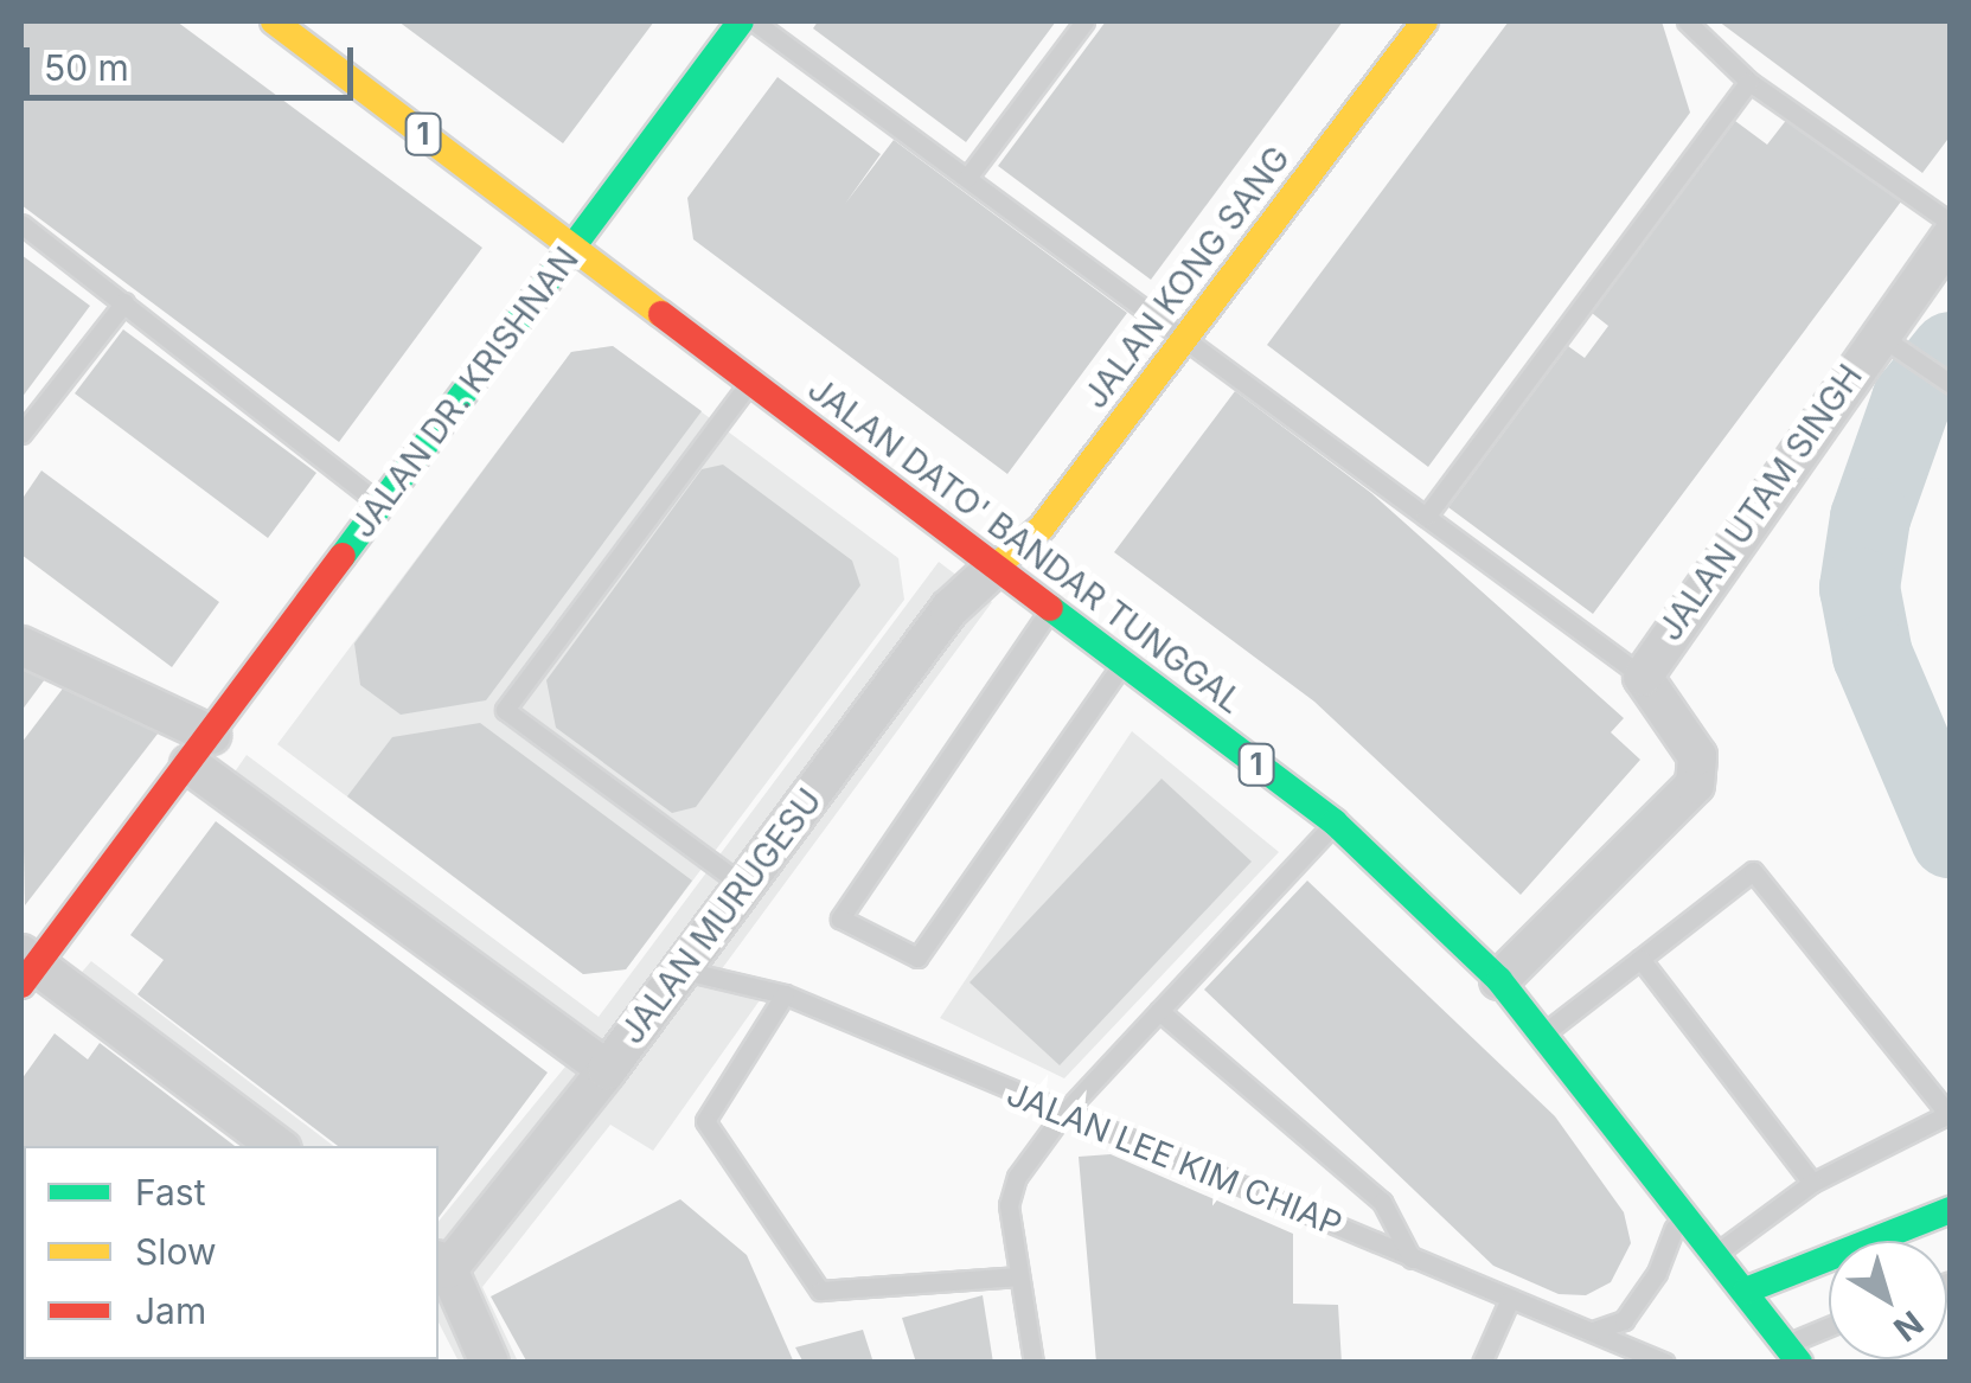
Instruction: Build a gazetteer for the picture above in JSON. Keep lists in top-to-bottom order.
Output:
{
  "streets": {
    "main road": [
      "1",
      "JALAN KONG SANG",
      "JALAN DR. KRISHNAN",
      "JALAN DATO' BANDAR TUNGGAL"
    ],
    "street": ["JALAN UTAM SINGH", "JALAN MURUGESU"],
    "lane": ["JALAN LEE KIM CHIAP"]
  },
  "crossings": [
    ["JALAN KONG SANG", "JALAN DATO' BANDAR TUNGGAL"],
    ["JALAN KONG SANG", "JALAN MURUGESU"],
    ["JALAN DR. KRISHNAN", "JALAN DATO' BANDAR TUNGGAL"],
    ["JALAN UTAM SINGH", "JALAN DATO' BANDAR TUNGGAL"],
    ["JALAN DATO' BANDAR TUNGGAL", "JALAN MURUGESU"],
    ["JALAN MURUGESU", "JALAN LEE KIM CHIAP"]
  ],
  "legend": ["Fast", "Slow", "Jam"],
  "scale_bar": "50 m",
  "north": "bottom right"
}
